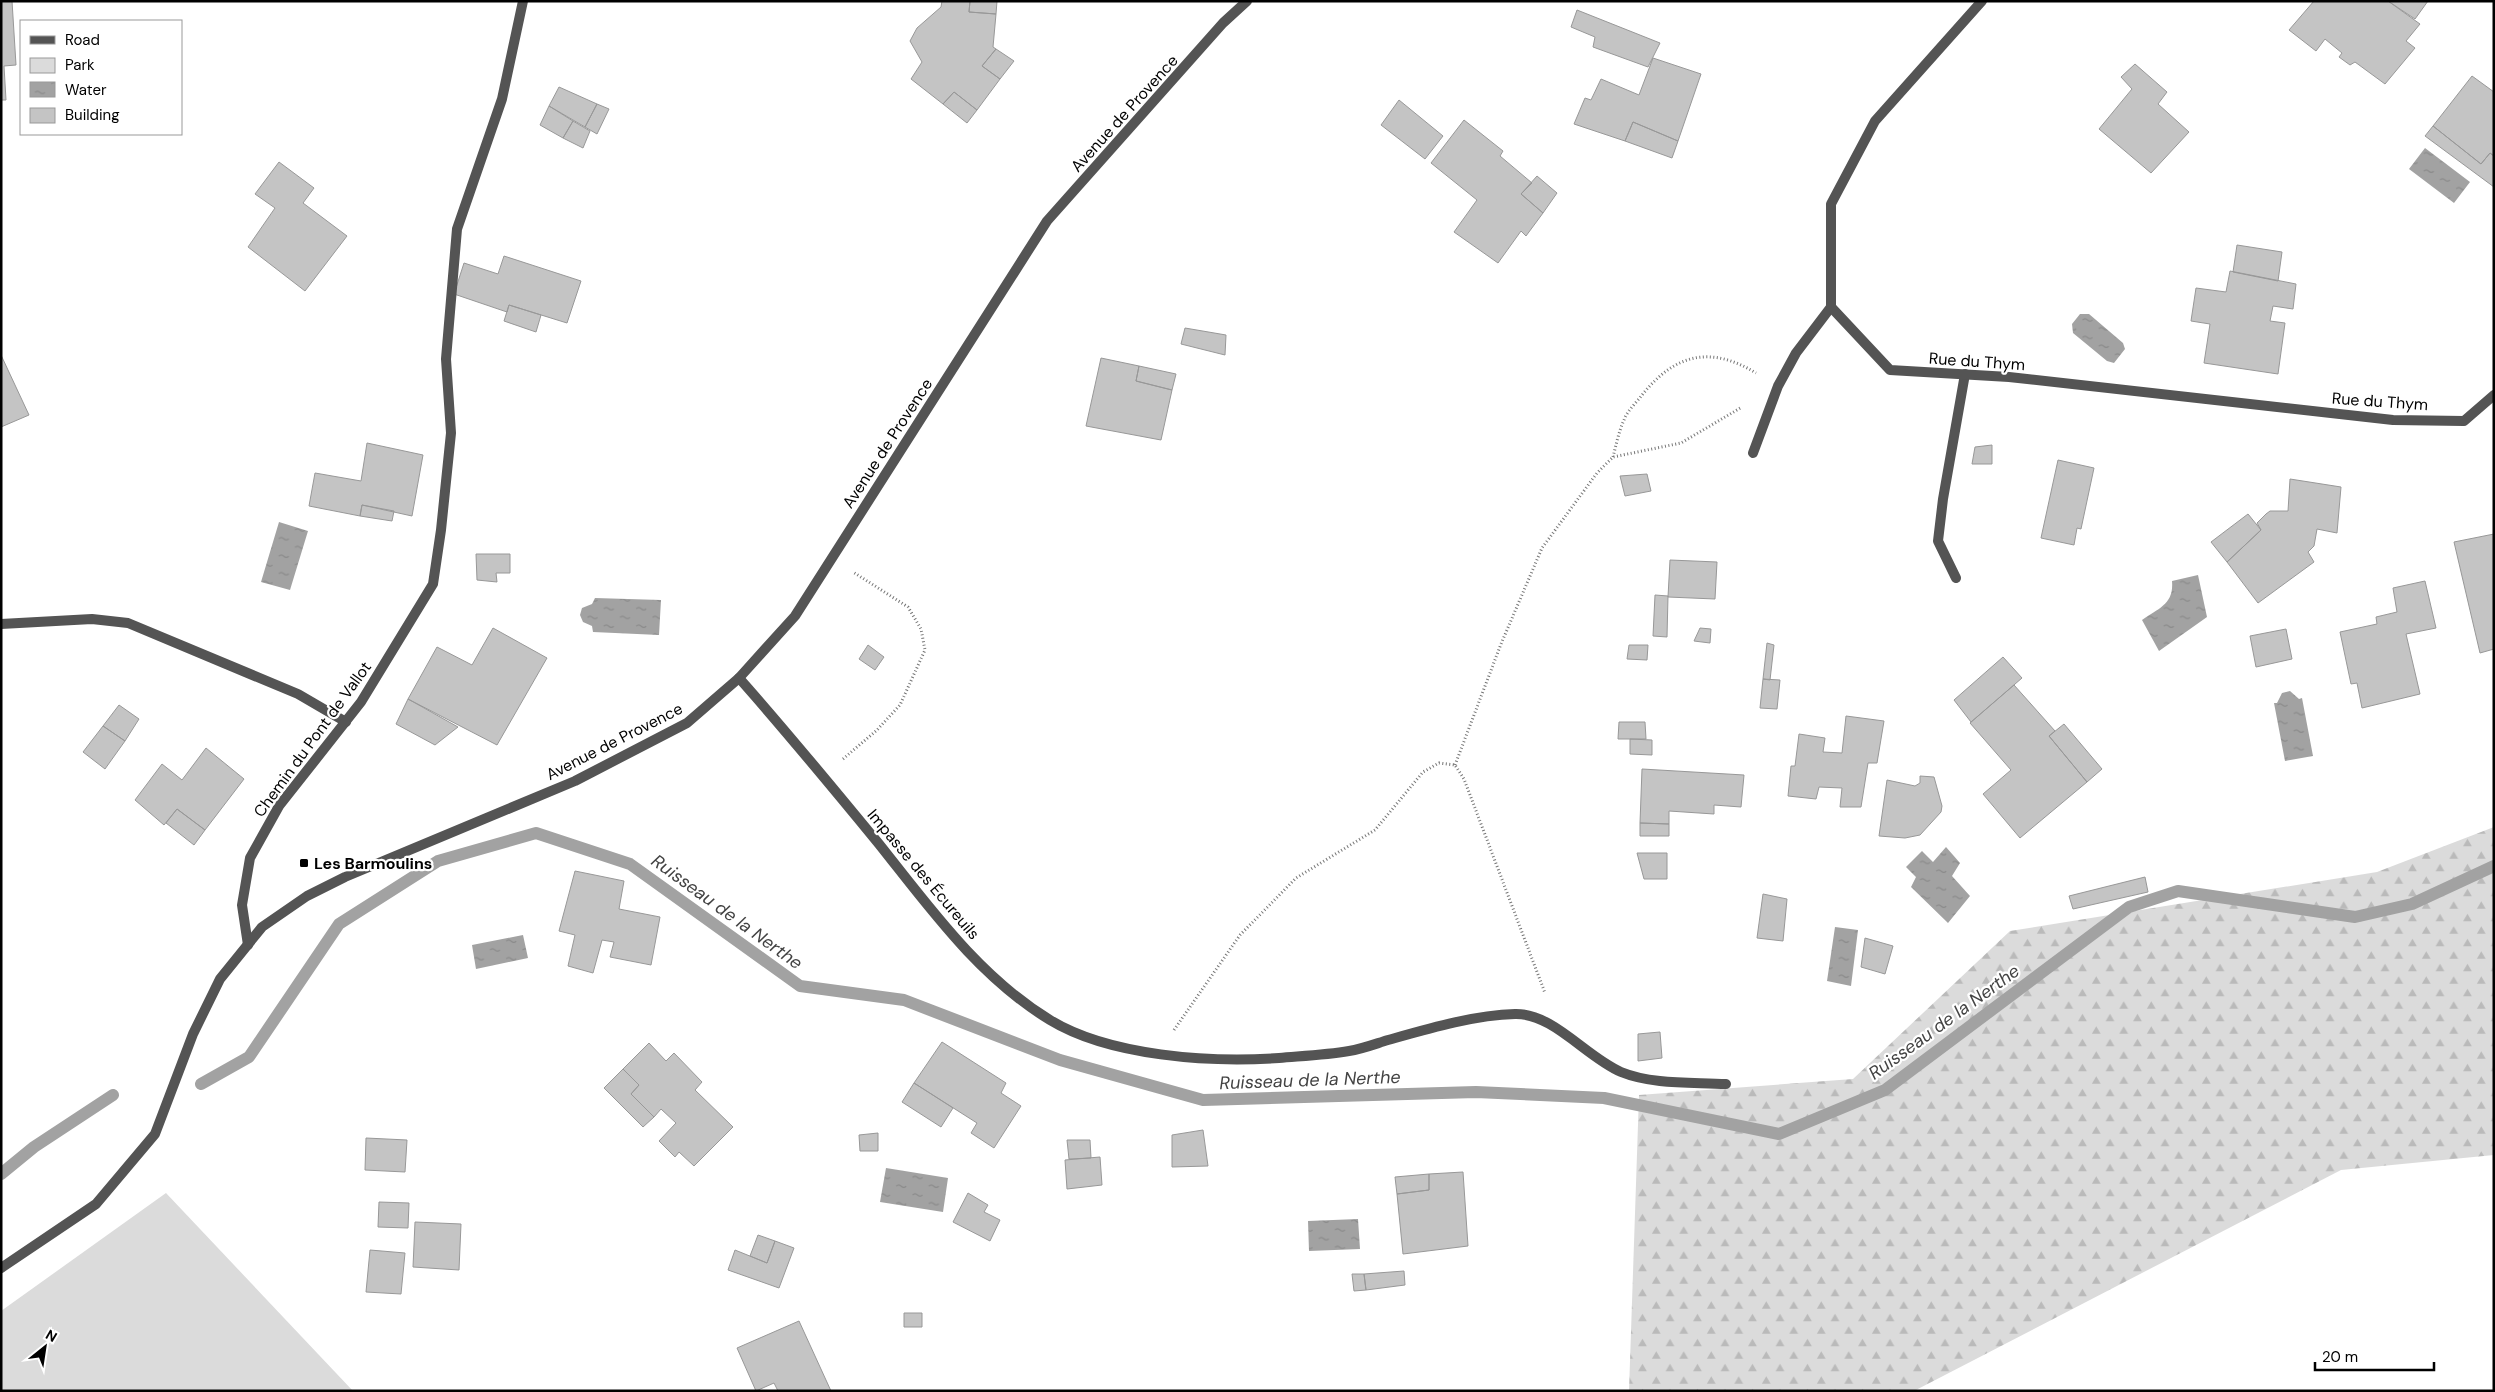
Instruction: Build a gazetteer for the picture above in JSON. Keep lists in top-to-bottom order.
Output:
{
  "streets": {
    "street": [
      "Avenue de Provence",
      "Rue du Thym",
      "Chemin du Pont de Vallot",
      "Impasse des Écureuils"
    ]
  },
  "crossings": [
    ["Avenue de Provence", "Chemin du Pont de Vallot"],
    ["Avenue de Provence", "Impasse des Écureuils"]
  ],
  "water": ["Ruisseau de la Nerthe"],
  "places": {
    "transit": ["Les Barmoulins"]
  },
  "legend": [
    "Road",
    "Park",
    "Water",
    "Building"
  ],
  "scale_bar": "20 m",
  "north": "top right"
}
